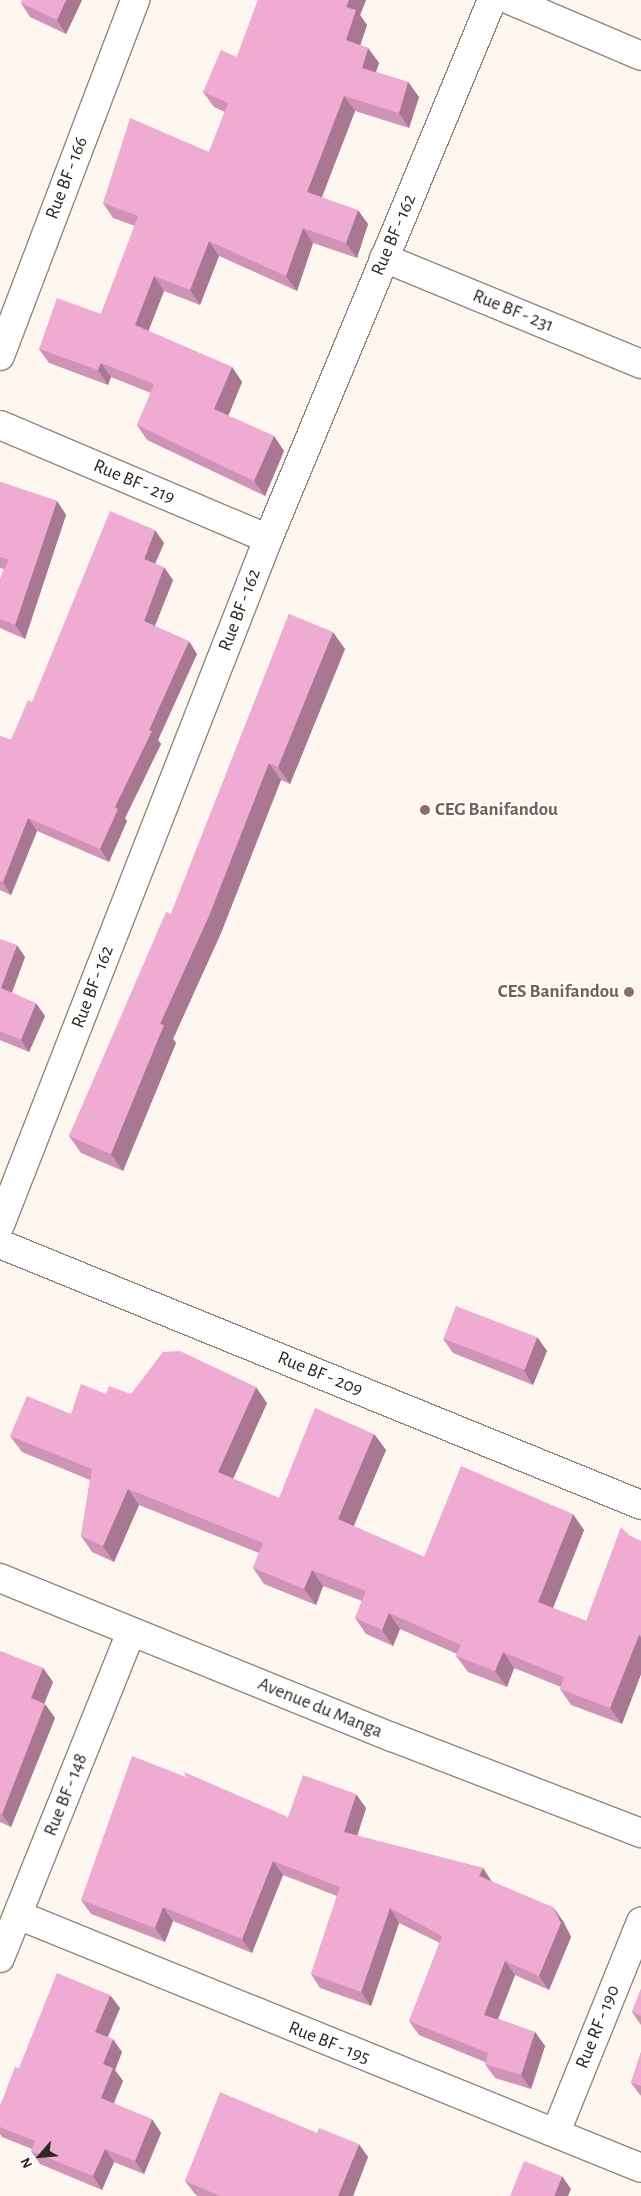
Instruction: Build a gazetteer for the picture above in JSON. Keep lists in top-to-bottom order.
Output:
{
  "streets": {
    "street": [
      "Rue BF - 166",
      "Rue BF - 162",
      "Rue BF - 231",
      "Rue BF - 219",
      "Rue BF - 209",
      "Avenue du Manga",
      "Rue BF - 148",
      "Rue RF - 190",
      "Rue BF - 195"
    ]
  },
  "crossings": [
    ["Rue BF - 162", "Rue BF - 231"],
    ["Rue BF - 162", "Rue BF - 219"],
    ["Avenue du Manga", "Rue BF - 148"],
    ["Rue BF - 148", "Rue BF - 195"],
    ["Rue RF - 190", "Rue BF - 195"]
  ],
  "places": ["CEG Banifandou", "CES Banifandou"],
  "north": "bottom left"
}
